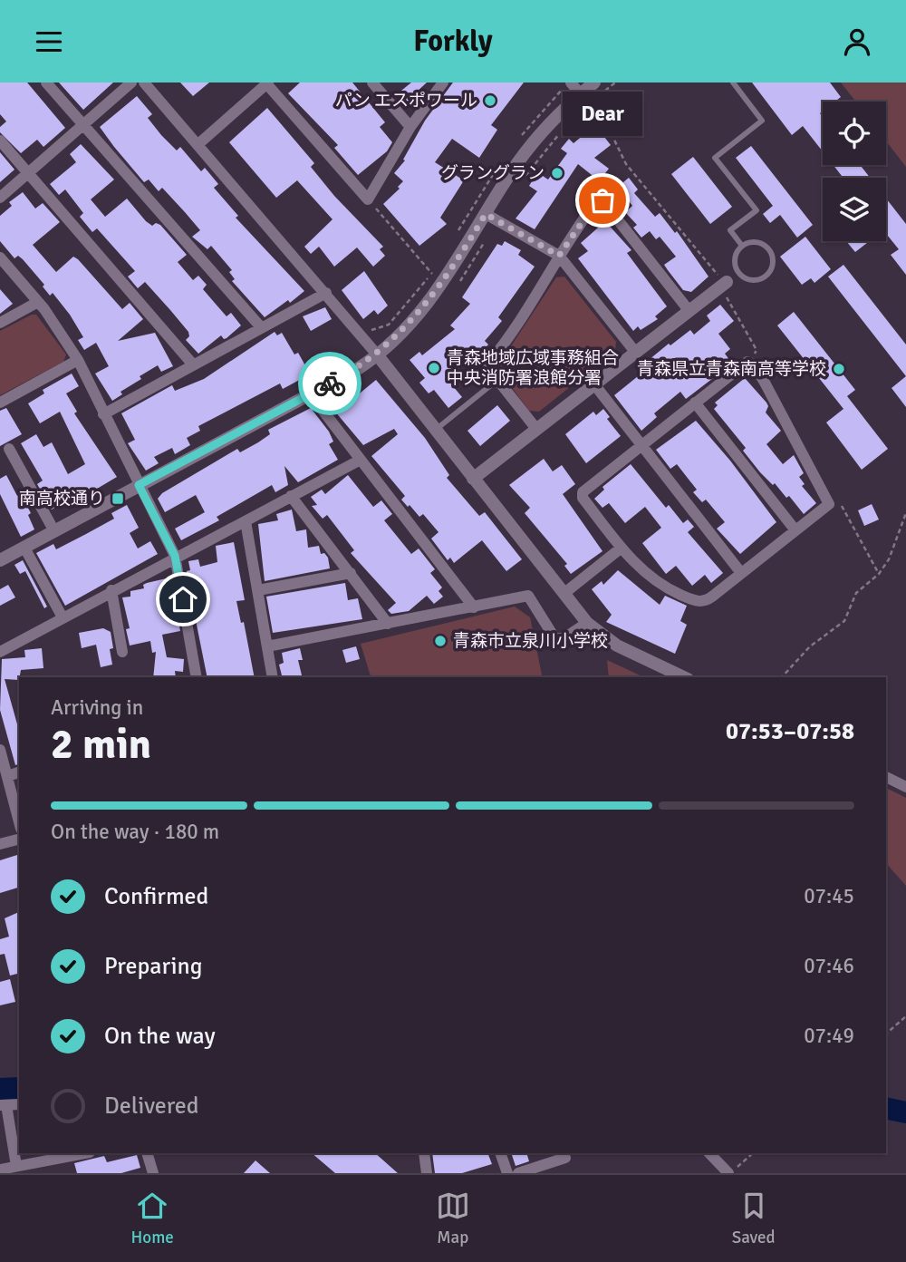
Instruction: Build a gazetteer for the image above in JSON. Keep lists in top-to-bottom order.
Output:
{
  "places": {
    "other": [
      "パン エスポワール",
      "グラングラン",
      "Dear",
      "青森地域広域事務組合 中央消防署浪館分署",
      "青森県立青森南高等学校",
      "青森市立泉川小学校"
    ],
    "transit": ["南高校通り"]
  },
  "page": {
    "header": "Forkly",
    "bubble": "Dear",
    "heading": ["2 min", "Arriving in", "07:53–07:58"],
    "bar": "On the way · 180 m",
    "list": [
      ["Confirmed", "07:45"],
      ["Preparing", "07:46"],
      ["On the way", "07:49"],
      "Delivered"
    ],
    "tabs": ["Home", "Map", "Saved"]
  }
}
